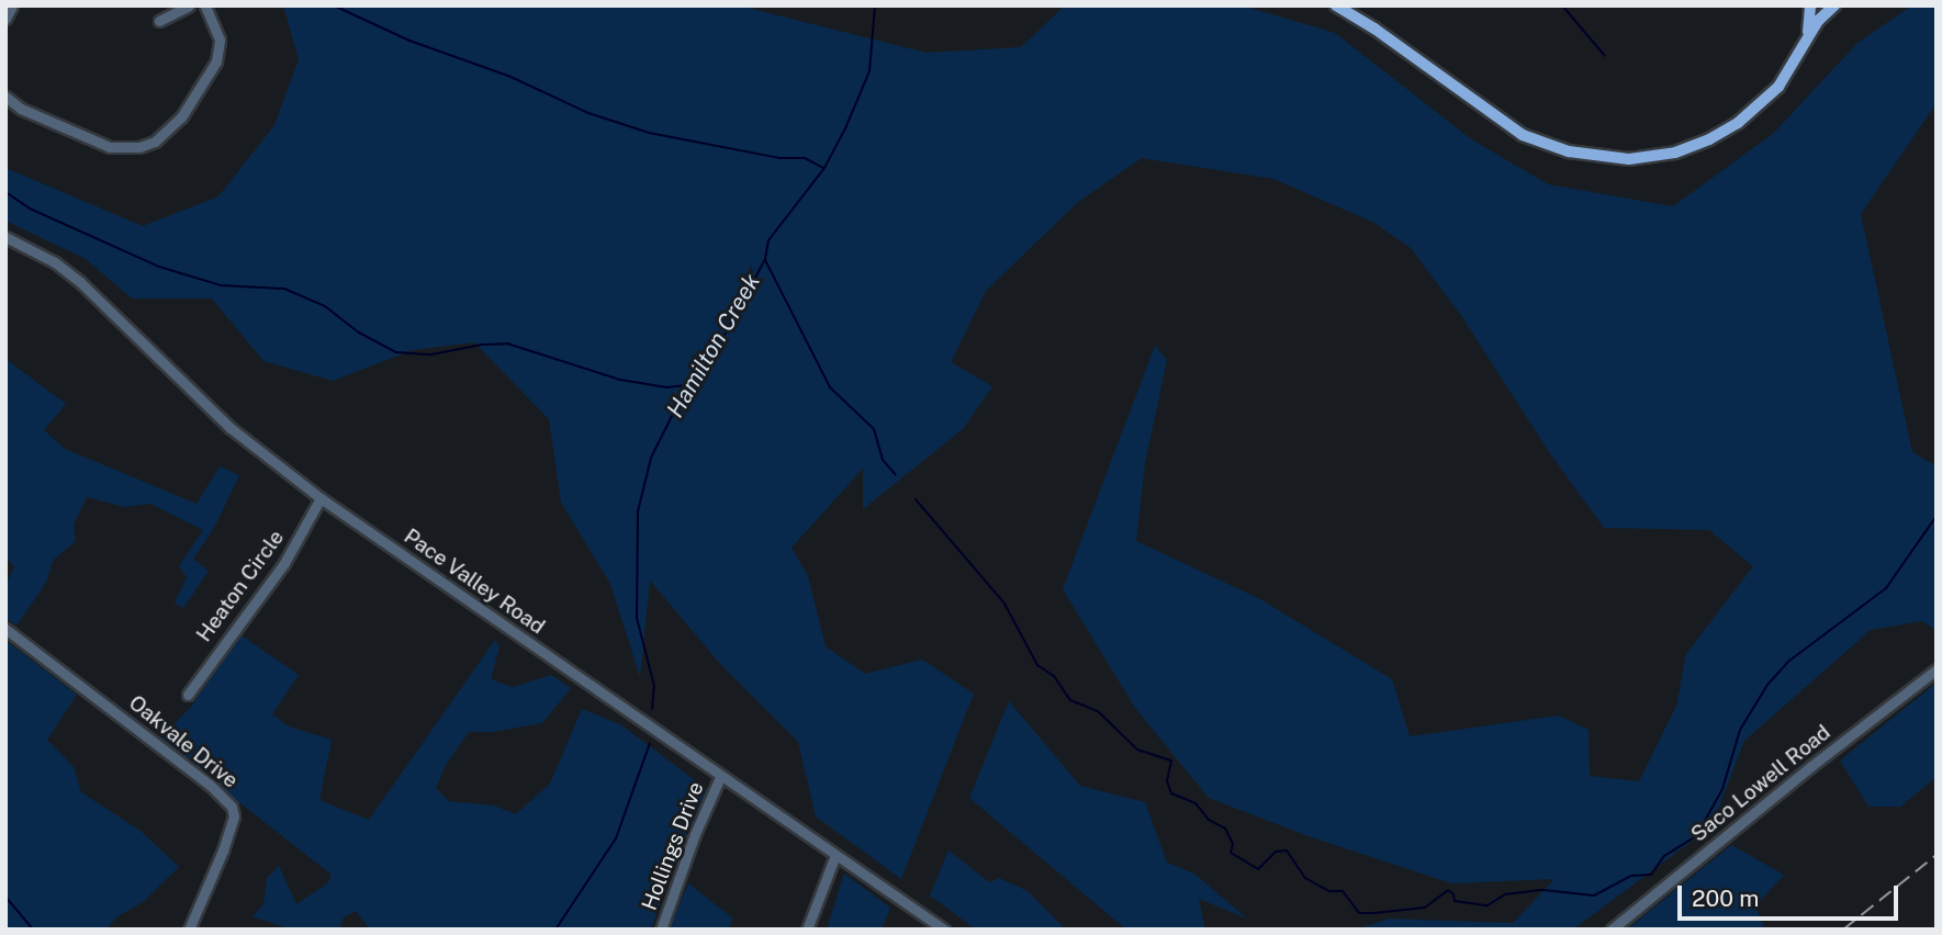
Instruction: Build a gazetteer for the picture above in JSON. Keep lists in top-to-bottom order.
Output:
{
  "streets": {
    "street": [
      "Pace Valley Road",
      "Heaton Circle",
      "Oakvale Drive",
      "Saco Lowell Road",
      "Hollings Drive"
    ]
  },
  "crossings": [
    ["Pace Valley Road", "Heaton Circle"],
    ["Pace Valley Road", "Hollings Drive"]
  ],
  "water": ["Hamilton Creek"],
  "scale_bar": "200 m"
}
